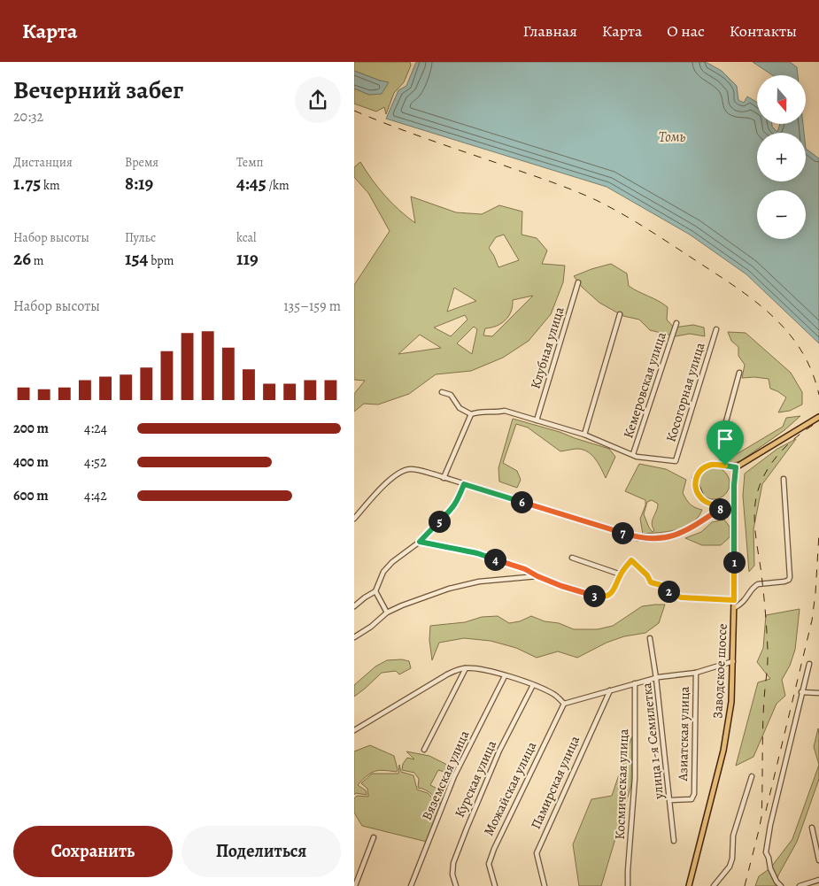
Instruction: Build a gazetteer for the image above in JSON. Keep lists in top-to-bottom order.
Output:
{
  "streets": {
    "main road": ["Заводское шоссе"],
    "street": [
      "Клубная улица",
      "Кемеровская улица",
      "Косогорная улица",
      "Азиатская улица",
      "улица 1-я Семилетка",
      "Вяземская улица",
      "Курская улица",
      "Памирская улица",
      "Космическая улица",
      "Можайская улица"
    ]
  },
  "crossings": [
    ["Кемеровская улица", "Косогорная улица"],
    ["Азиатская улица", "улица 1-я Семилетка"]
  ],
  "water": ["Томь"],
  "north": "bottom",
  "page": {
    "header": "Карта",
    "nav": [
      "Главная",
      "Карта",
      "О нас",
      "Контакты"
    ],
    "heading": ["Вечерний забег", "20:32"],
    "map_buttons": ["+", "−"],
    "stats": [
      ["Дистанция", "1.75 km"],
      ["Время", "8:19"],
      ["Темп", "4:45 /km"],
      ["Набор высоты", "26 m"],
      ["Пульс", "154 bpm"],
      ["kcal", "119"]
    ],
    "chart": ["Набор высоты", "135–159 m"],
    "list": [
      {
        "name": "200 m",
        "note": "4:24"
      },
      {
        "name": "400 m",
        "note": "4:52"
      },
      {
        "name": "600 m",
        "note": "4:42"
      }
    ],
    "pins": [
      "6",
      "8",
      "5",
      "7",
      "4",
      "1",
      "2",
      "3"
    ],
    "buttons": ["Сохранить", "Поделиться"]
  }
}
